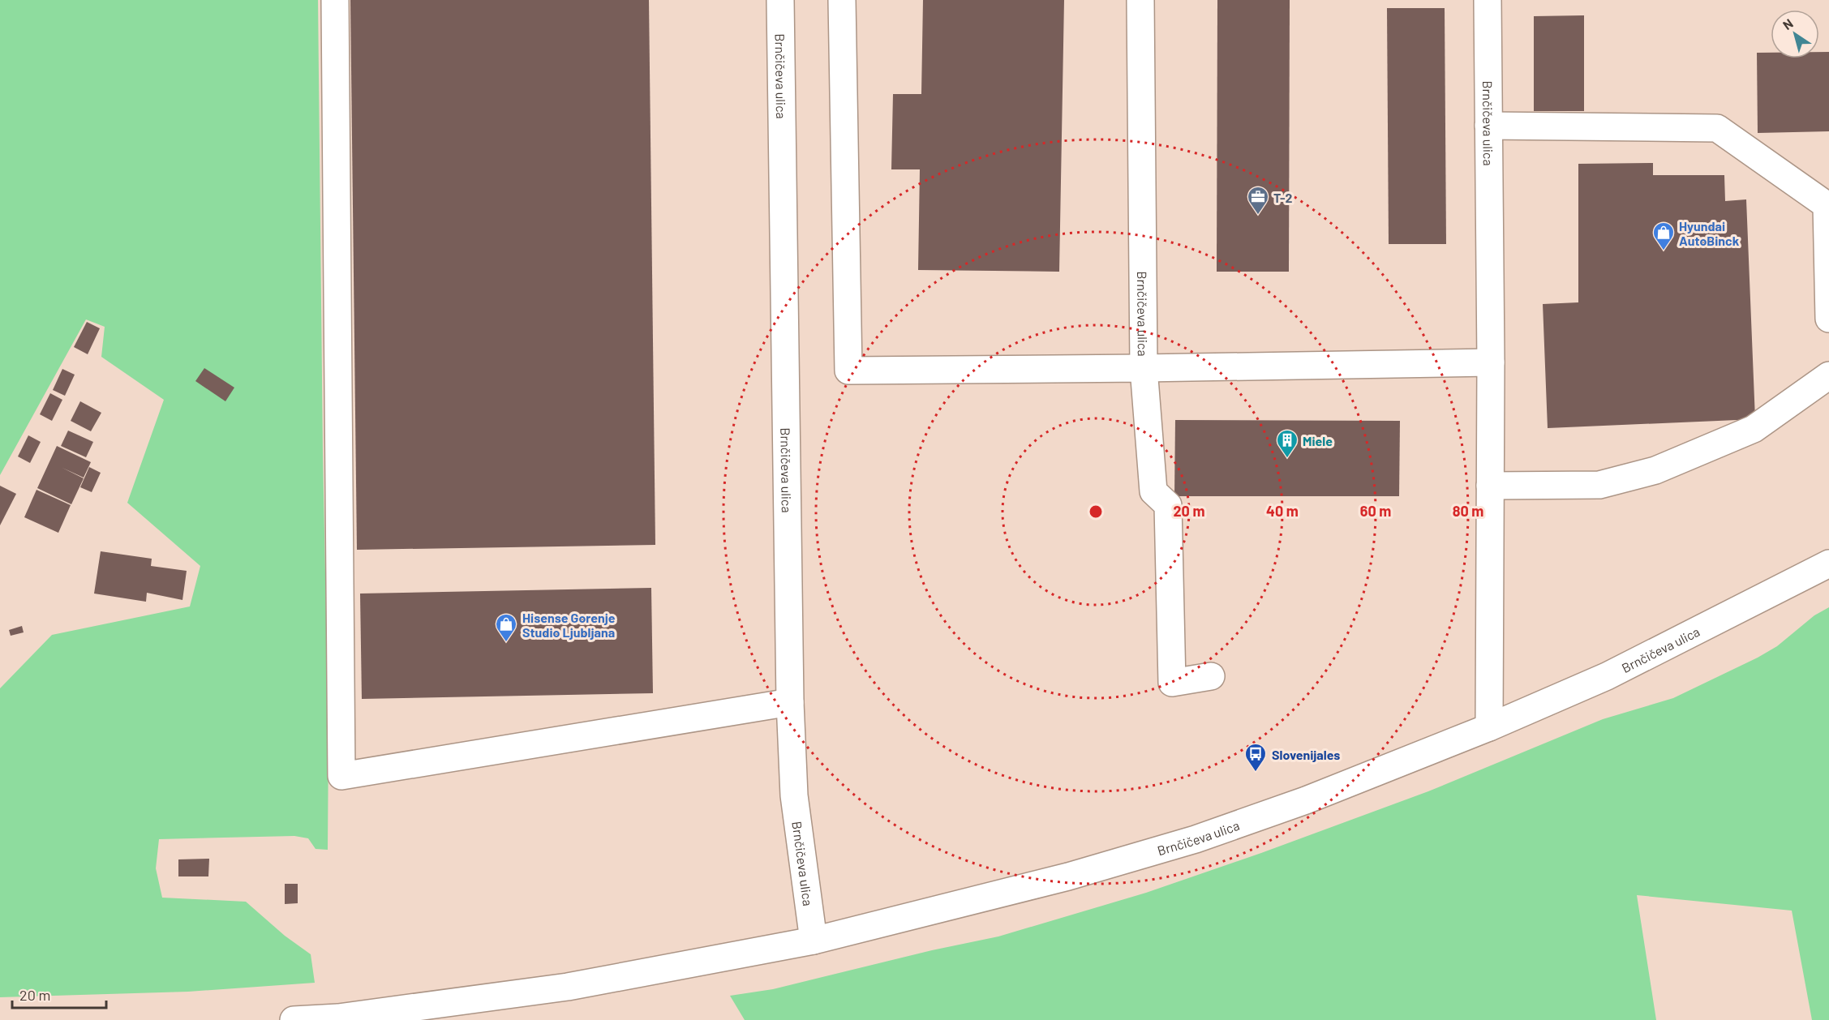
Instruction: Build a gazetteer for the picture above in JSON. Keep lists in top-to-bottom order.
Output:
{
  "streets": {
    "street": ["Brnčičeva ulica"]
  },
  "places": {
    "office": ["T-2"],
    "shop": ["Hyundai AutoBinck", "Hisense Gorenje Studio Ljubljana"],
    "building": ["Miele"],
    "bus stop": ["Slovenijales"]
  },
  "scale_bar": "20 m",
  "north": "top left",
  "rings": [
    "20 m",
    "40 m",
    "60 m",
    "80 m"
  ]
}
